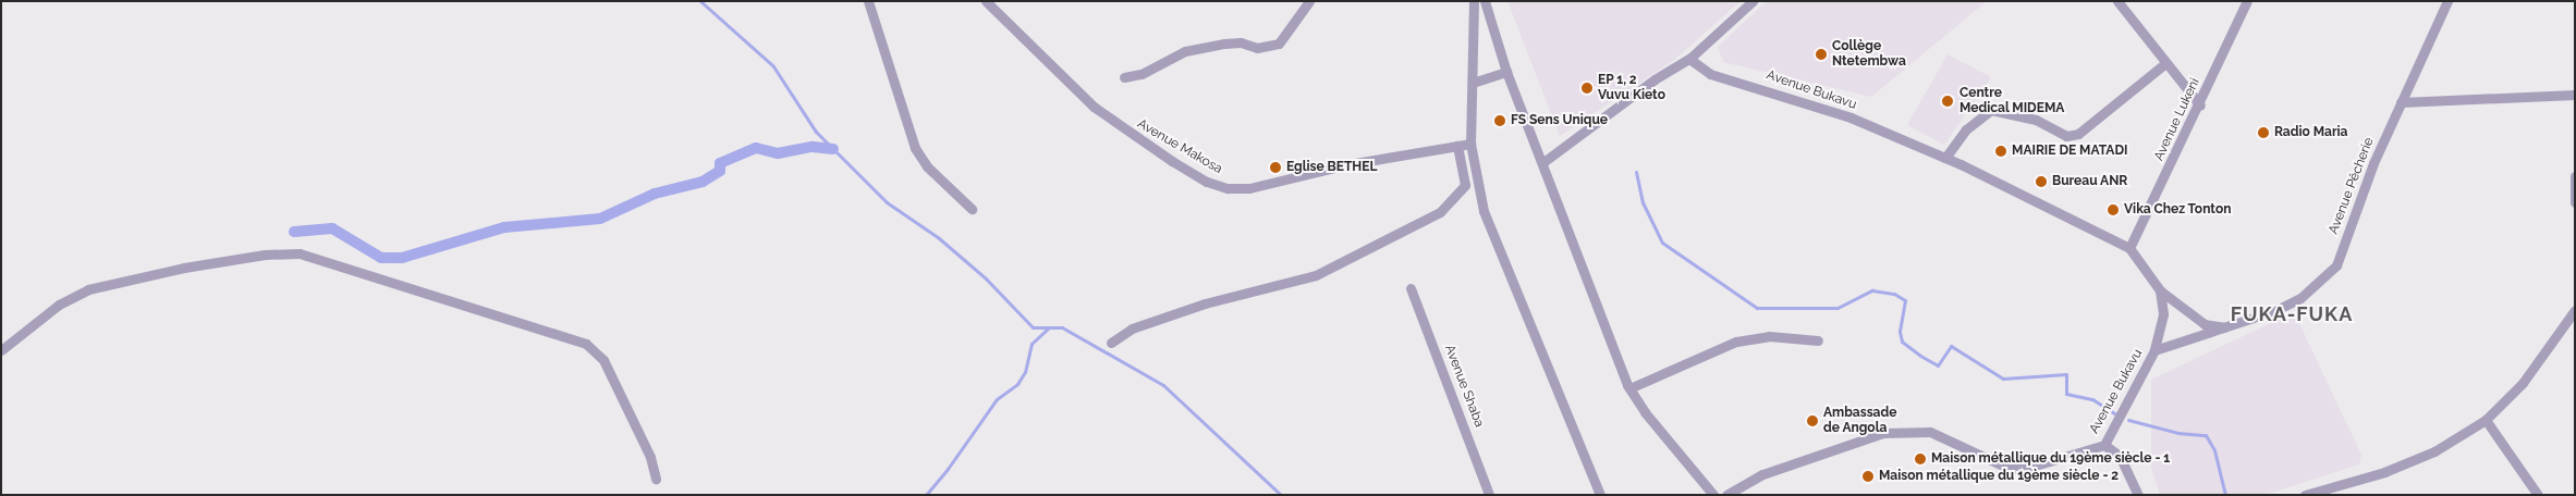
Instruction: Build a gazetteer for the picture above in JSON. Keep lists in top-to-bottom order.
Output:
{
  "streets": {
    "street": [
      "Avenue Bukavu",
      "Avenue Lukeni",
      "Avenue Makosa",
      "Avenue Pêcherie",
      "Avenue Shaba"
    ]
  },
  "crossings": [
    ["Avenue Bukavu", "Avenue Lukeni"],
    ["Avenue Bukavu", "Avenue Pêcherie"]
  ],
  "districts": ["FUKA-FUKA"],
  "places": [
    "Collège Ntetembwa",
    "EP 1, 2 Vuvu Kieto",
    "Centre Medical MIDEMA",
    "FS Sens Unique",
    "Radio Maria",
    "MAIRIE DE MATADI",
    "Eglise BETHEL",
    "Bureau ANR",
    "Vika Chez Tonton",
    "Ambassade de Angola",
    "Maison métallique du 19ème siècle - 1",
    "Maison métallique du 19ème siècle - 2"
  ]
}
